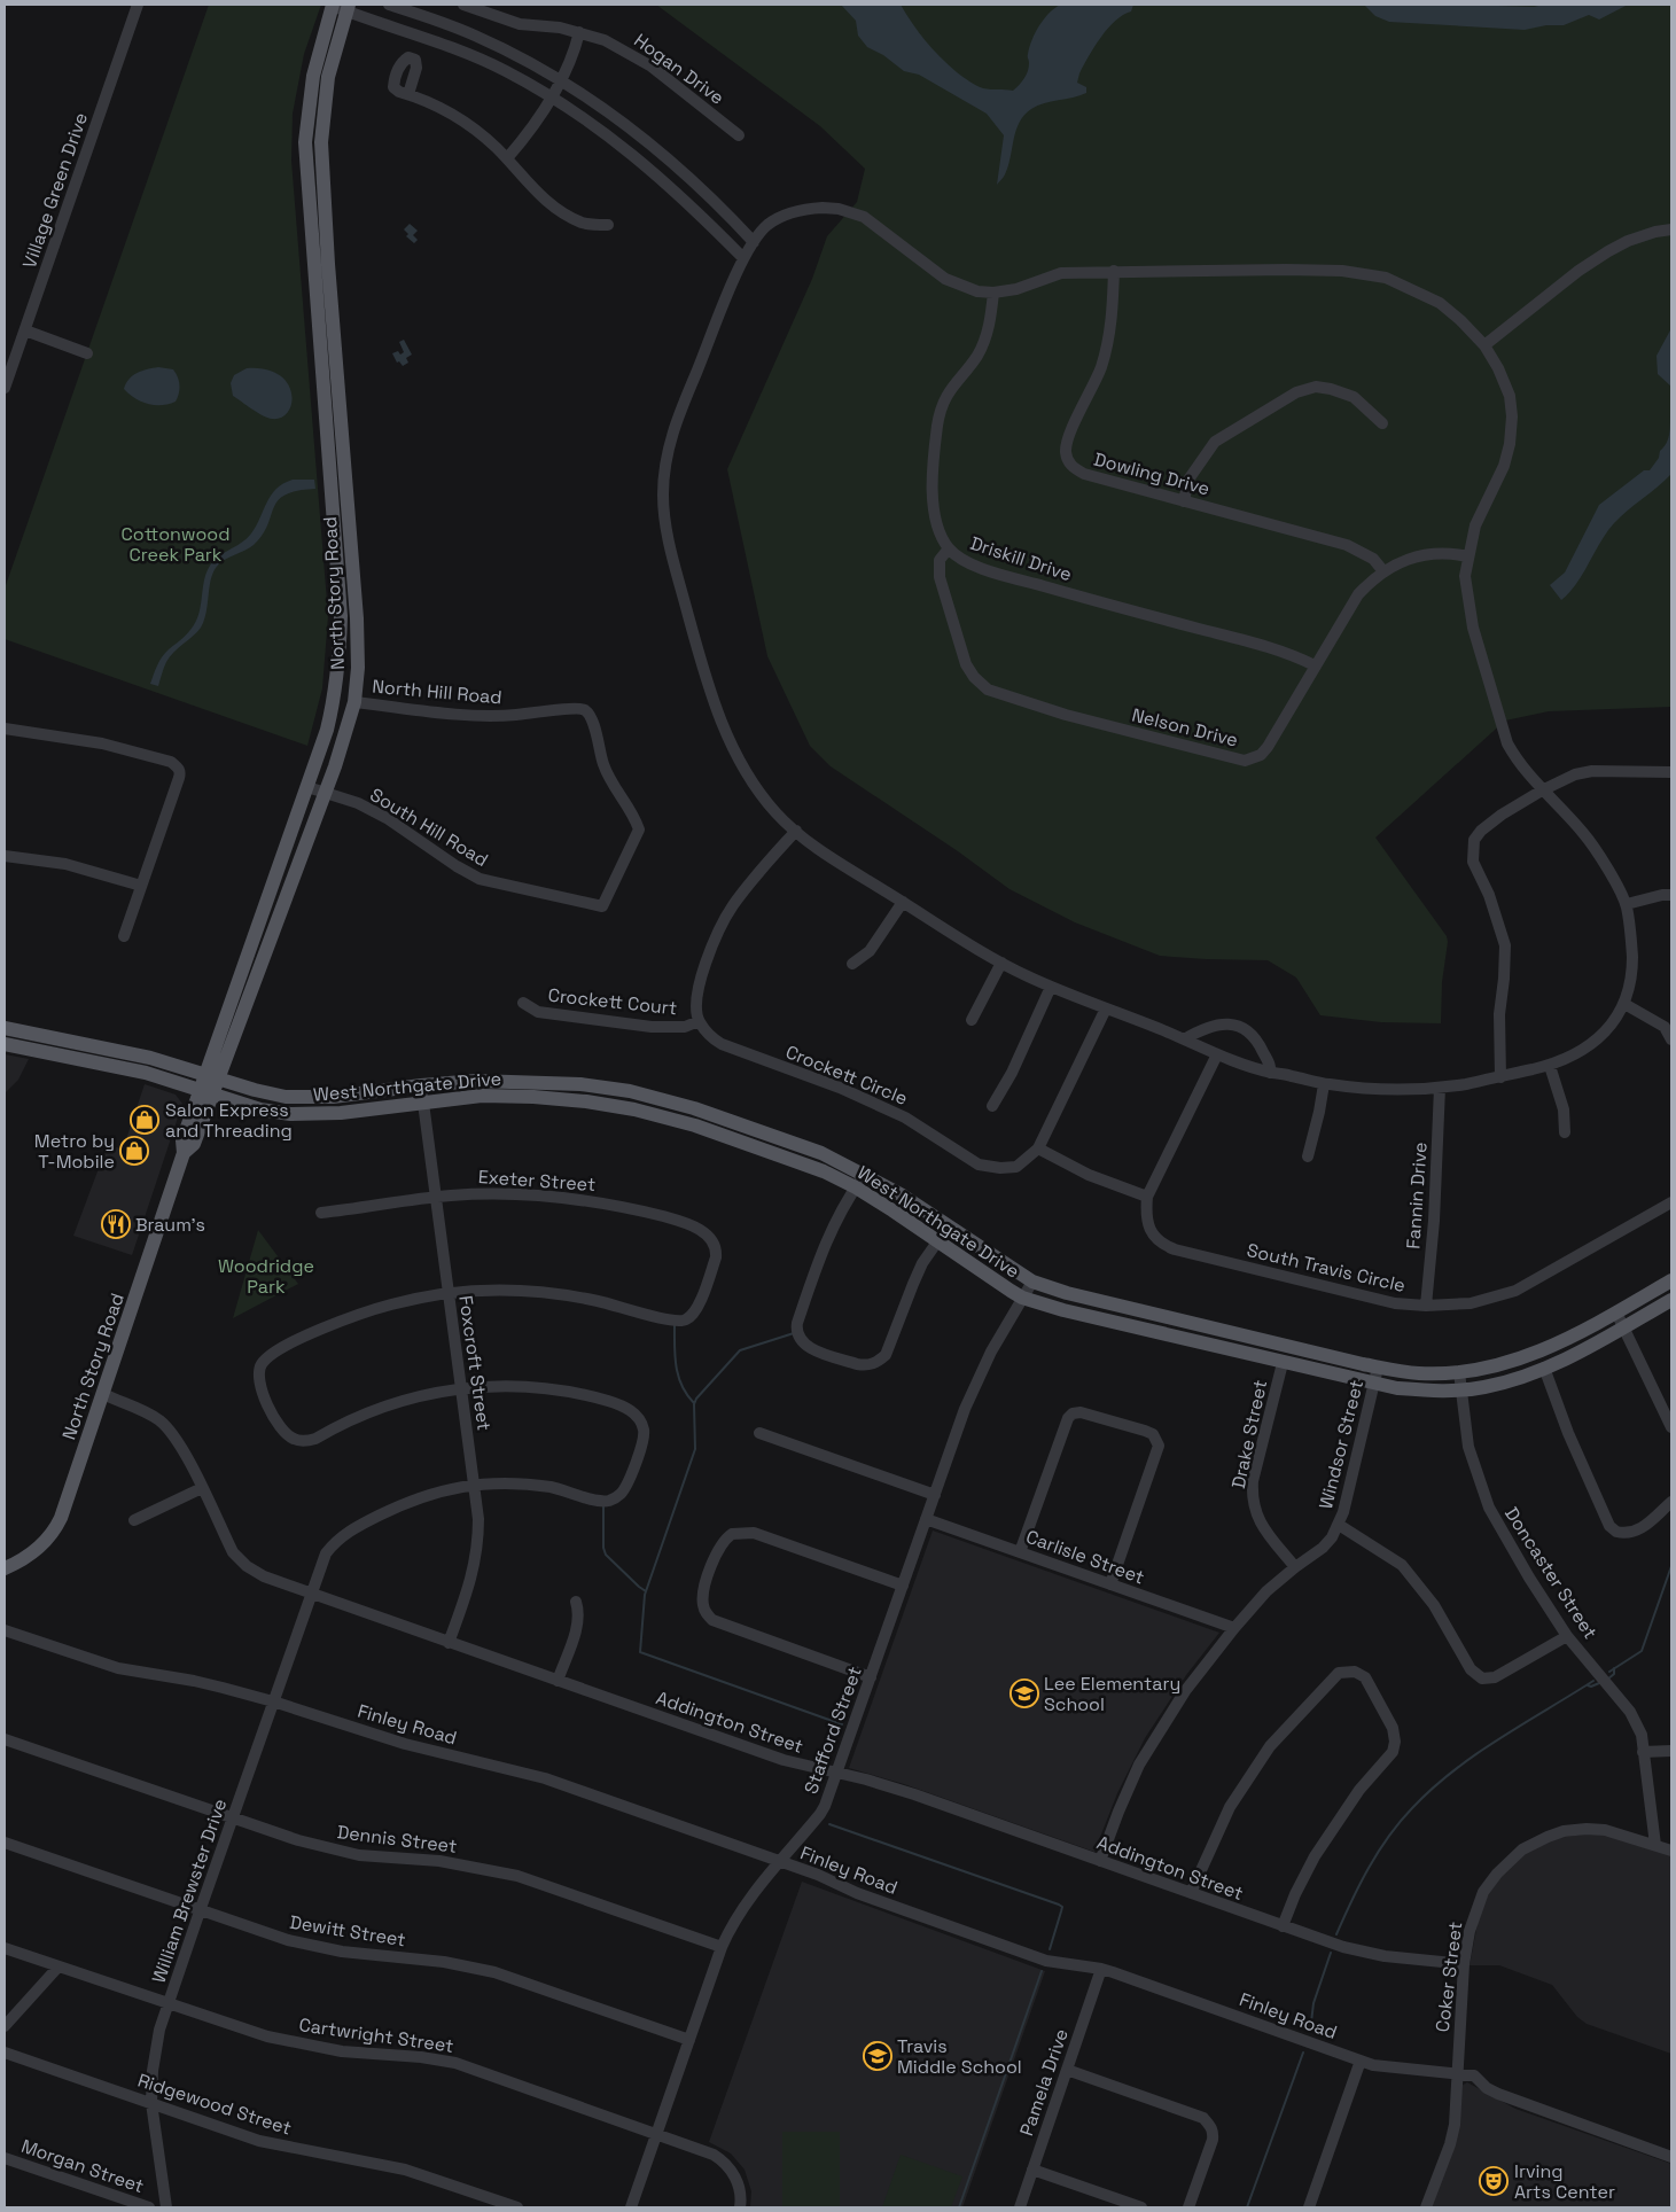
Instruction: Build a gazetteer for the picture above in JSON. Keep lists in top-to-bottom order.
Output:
{
  "streets": {
    "main road": ["North Story Road", "West Northgate Drive"],
    "street": [
      "Hogan Drive",
      "Village Green Drive",
      "Dowling Drive",
      "Driskill Drive",
      "North Hill Road",
      "Nelson Drive",
      "South Hill Road",
      "Crockett Court",
      "Crockett Circle",
      "Exeter Street",
      "Fannin Drive",
      "South Travis Circle",
      "Foxcroft Street",
      "Drake Street",
      "Windsor Street",
      "Carlisle Street",
      "Doncaster Street",
      "Addington Street",
      "Finley Road",
      "Stafford Street",
      "Dennis Street",
      "William Brewster Drive",
      "Dewitt Street",
      "Coker Street",
      "Cartwright Street",
      "Pamela Drive",
      "Ridgewood Street",
      "Morgan Street"
    ]
  },
  "crossings": [
    ["Dowling Drive", "Nelson Drive"],
    ["Driskill Drive", "Nelson Drive"],
    ["North Story Road", "North Hill Road"],
    ["North Story Road", "South Hill Road"],
    ["North Story Road", "West Northgate Drive"],
    ["North Story Road", "Addington Street"],
    ["North Hill Road", "South Hill Road"],
    ["Crockett Court", "Crockett Circle"],
    ["West Northgate Drive", "Foxcroft Street"],
    ["West Northgate Drive", "Drake Street"],
    ["West Northgate Drive", "Windsor Street"],
    ["West Northgate Drive", "Doncaster Street"],
    ["West Northgate Drive", "Stafford Street"],
    ["Exeter Street", "Foxcroft Street"],
    ["Fannin Drive", "South Travis Circle"],
    ["Foxcroft Street", "Addington Street"],
    ["Foxcroft Street", "William Brewster Drive"],
    ["Drake Street", "Windsor Street"],
    ["Windsor Street", "Carlisle Street"],
    ["Windsor Street", "Addington Street"],
    ["Carlisle Street", "Stafford Street"],
    ["Doncaster Street", "Coker Street"],
    ["Addington Street", "Stafford Street"],
    ["Addington Street", "William Brewster Drive"],
    ["Addington Street", "Coker Street"],
    ["Finley Road", "Stafford Street"],
    ["Finley Road", "William Brewster Drive"],
    ["Finley Road", "Coker Street"],
    ["Finley Road", "Pamela Drive"],
    ["Stafford Street", "Dennis Street"],
    ["Stafford Street", "Dewitt Street"],
    ["Stafford Street", "Cartwright Street"],
    ["Dennis Street", "William Brewster Drive"],
    ["William Brewster Drive", "Dewitt Street"],
    ["William Brewster Drive", "Cartwright Street"],
    ["William Brewster Drive", "Ridgewood Street"]
  ],
  "parks": ["Cottonwood Creek Park", "Woodridge Park"],
  "places": {
    "shop": ["Salon Express and Threading", "Metro by T-Mobile"],
    "restaurant": ["Braum's"],
    "school or university": ["Lee Elementary School", "Travis Middle School"],
    "theatre": ["Irving Arts Center"]
  }
}
